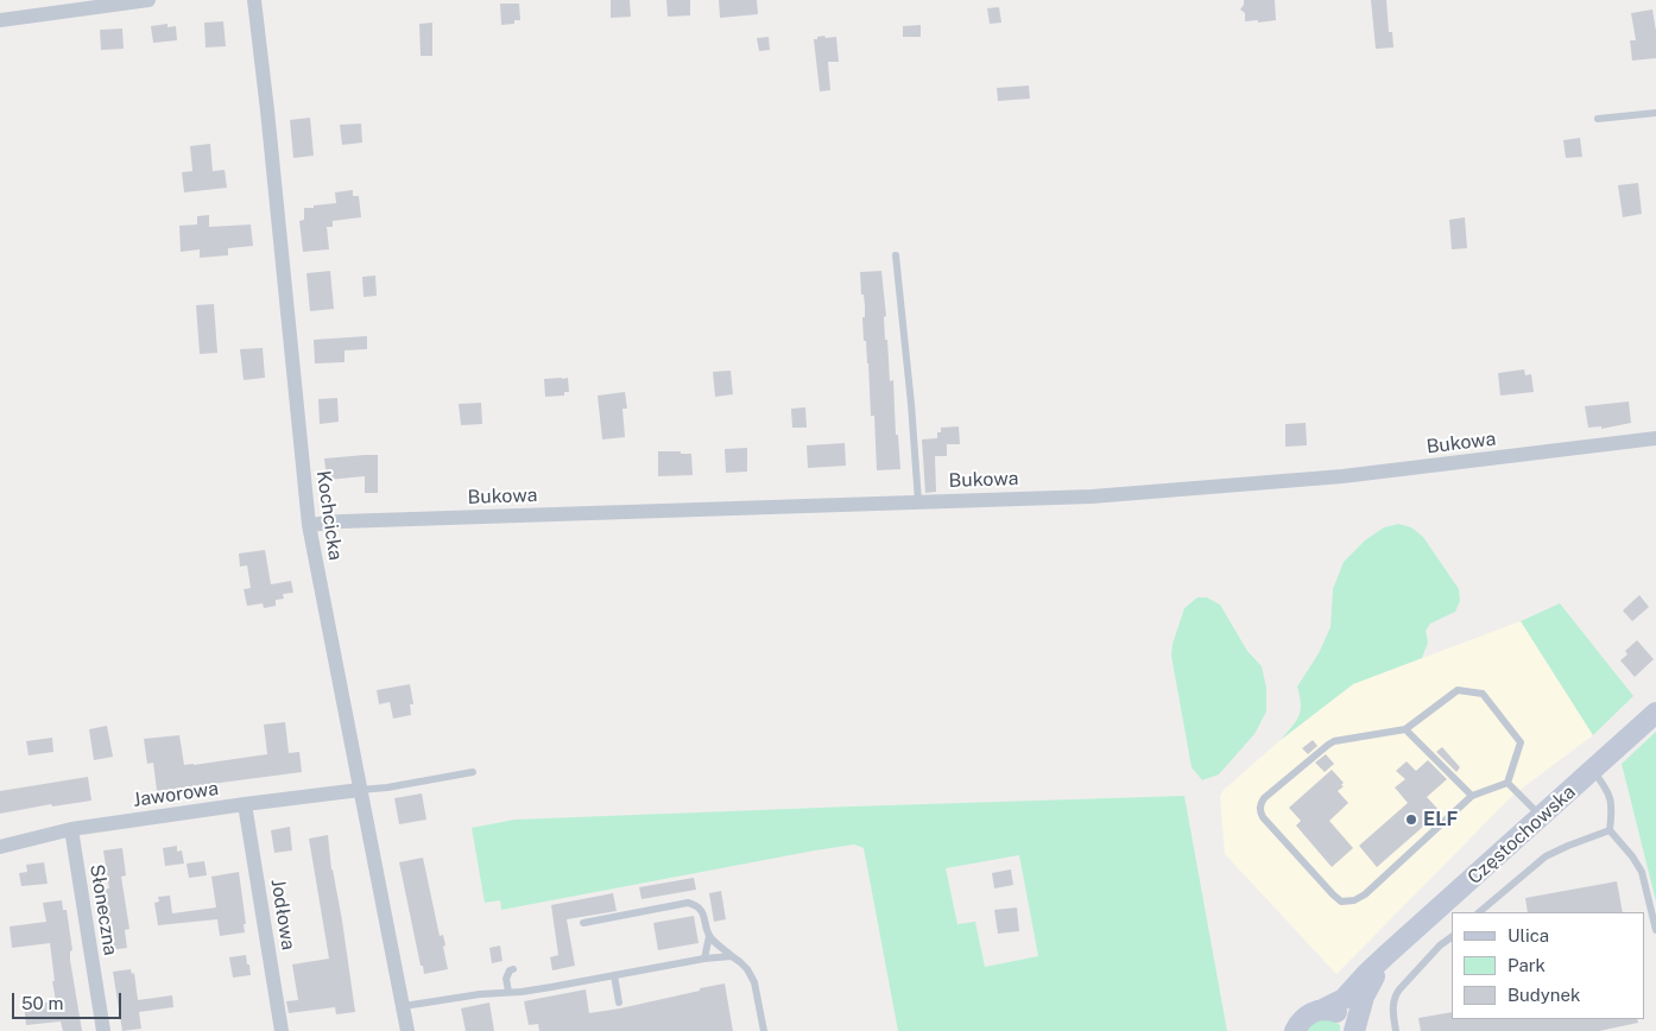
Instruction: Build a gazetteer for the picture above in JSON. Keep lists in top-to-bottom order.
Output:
{
  "streets": {
    "main road": ["Częstochowska"],
    "street": [
      "Bukowa",
      "Kochcicka",
      "Jaworowa",
      "Słoneczna",
      "Jodłowa"
    ]
  },
  "crossings": [
    ["Bukowa", "Kochcicka"],
    ["Kochcicka", "Jaworowa"],
    ["Jaworowa", "Słoneczna"],
    ["Jaworowa", "Jodłowa"]
  ],
  "places": ["ELF"],
  "legend": ["Ulica", "Park", "Budynek"],
  "scale_bar": "50 m"
}
